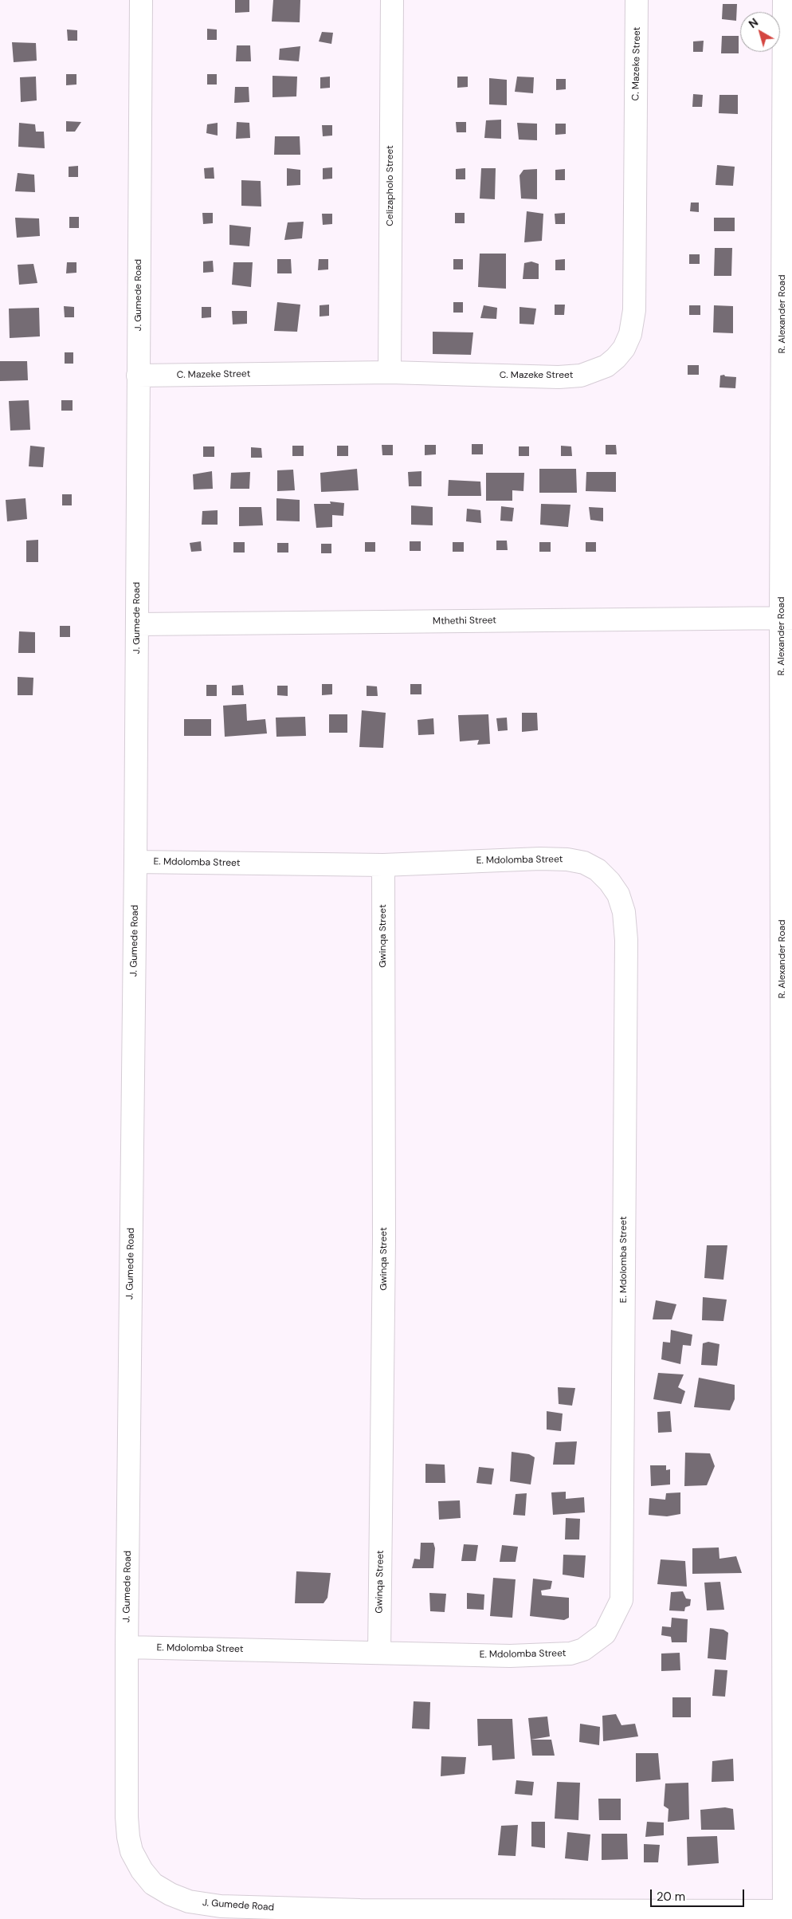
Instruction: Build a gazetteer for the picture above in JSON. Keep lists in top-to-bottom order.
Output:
{
  "streets": {
    "street": [
      "C. Mazeke Street",
      "Celizapholo Street",
      "J. Gumede Road",
      "R. Alexander Road",
      "Mthethi Street",
      "E. Mdolomba Street",
      "Gwinqa Street"
    ]
  },
  "crossings": [
    ["C. Mazeke Street", "Celizapholo Street"],
    ["C. Mazeke Street", "J. Gumede Road"],
    ["J. Gumede Road", "R. Alexander Road"],
    ["J. Gumede Road", "Mthethi Street"],
    ["J. Gumede Road", "E. Mdolomba Street"],
    ["R. Alexander Road", "Mthethi Street"],
    ["E. Mdolomba Street", "Gwinqa Street"]
  ],
  "scale_bar": "20 m",
  "north": "top left"
}
